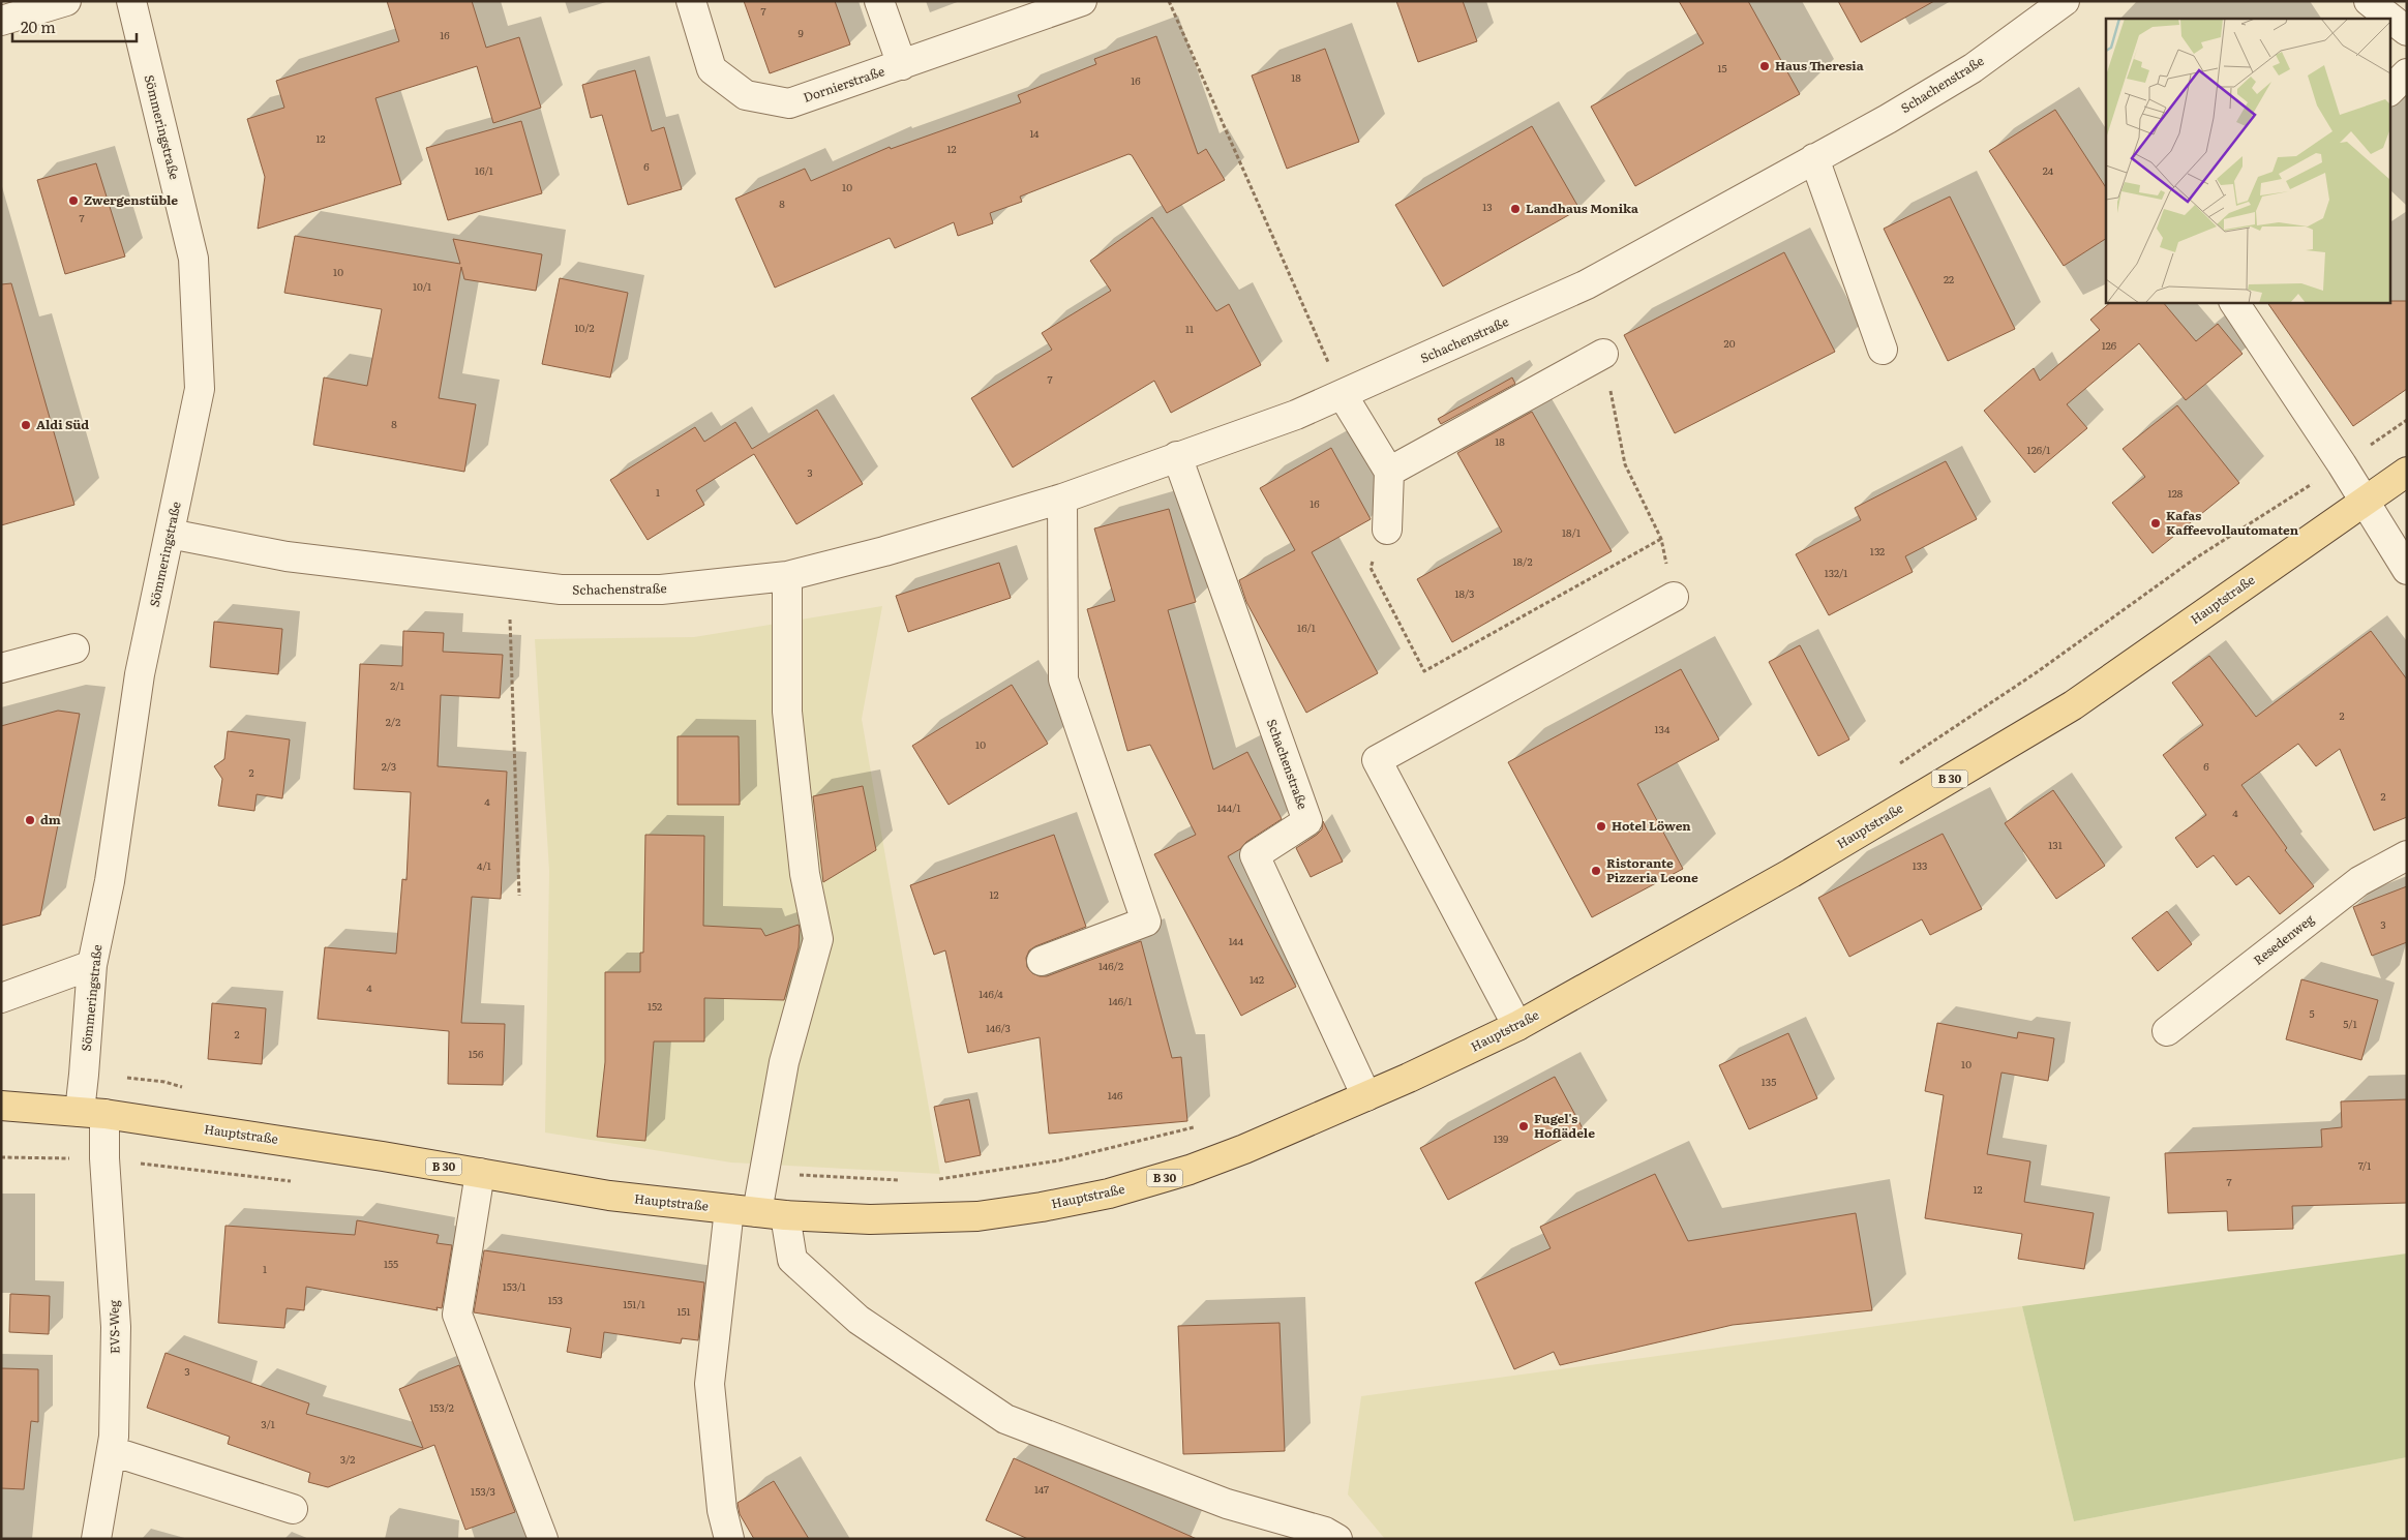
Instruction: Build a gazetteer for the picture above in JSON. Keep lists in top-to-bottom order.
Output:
{
  "streets": {
    "main road": ["Hauptstraße", "B 30"],
    "street": [
      "Dornierstraße",
      "Schachenstraße",
      "Sömmeringstraße",
      "Resedenweg",
      "EVS-Weg"
    ]
  },
  "crossings": [
    ["Schachenstraße", "Sömmeringstraße"],
    ["Schachenstraße", "Hauptstraße"],
    ["Sömmeringstraße", "Hauptstraße"],
    ["Sömmeringstraße", "EVS-Weg"],
    ["Hauptstraße", "EVS-Weg"]
  ],
  "places": [
    "Haus Theresia",
    "Zwergenstüble",
    "Landhaus Monika",
    "Aldi Süd",
    "Kafas Kaffeevollautomaten",
    "dm",
    "Hotel Löwen",
    "Ristorante Pizzeria Leone",
    "Fugel's Hoflädele"
  ],
  "house_numbers": [
    "7",
    "9",
    "16",
    "15",
    "18",
    "16",
    "14",
    "12",
    "12",
    "6",
    "16/1",
    "24",
    "10",
    "8",
    "13",
    "7",
    "10",
    "22",
    "10/1",
    "10/2",
    "11",
    "20",
    "126",
    "7",
    "8",
    "18",
    "126/1",
    "3",
    "1",
    "128",
    "16",
    "18/1",
    "132",
    "18/2",
    "132/1",
    "18/3",
    "16/1",
    "2/1",
    "2",
    "2/2",
    "134",
    "10",
    "2/3",
    "6",
    "2",
    "2",
    "4",
    "144/1",
    "4",
    "131",
    "4/1",
    "133",
    "12",
    "3",
    "144",
    "146/2",
    "142",
    "4",
    "146/4",
    "146/1",
    "152",
    "5",
    "5/1",
    "146/3",
    "2",
    "156",
    "10",
    "135",
    "146",
    "139",
    "7/1",
    "7",
    "12",
    "155",
    "1",
    "153/1",
    "153",
    "151/1",
    "151",
    "3",
    "153/2",
    "3/1",
    "3/2",
    "147",
    "153/3"
  ],
  "scale_bar": "20 m"
}
